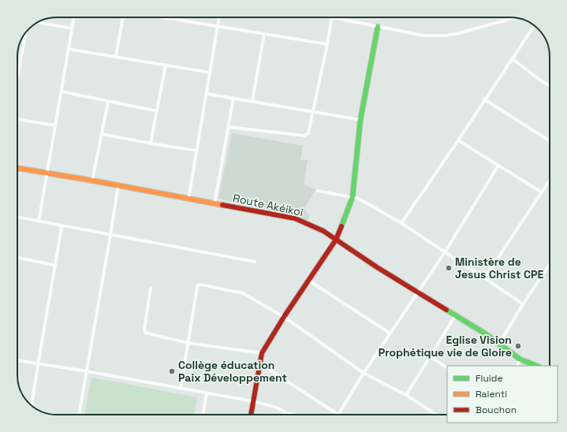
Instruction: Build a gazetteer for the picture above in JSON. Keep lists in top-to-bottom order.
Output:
{
  "streets": {
    "street": ["Route Akéikoi"]
  },
  "places": ["Ministère de Jesus Christ CPE", "Eglise Vision Prophétique vie de Gloire", "Collège éducation Paix Développement"],
  "legend": ["Fluide", "Ralenti", "Bouchon"]
}
